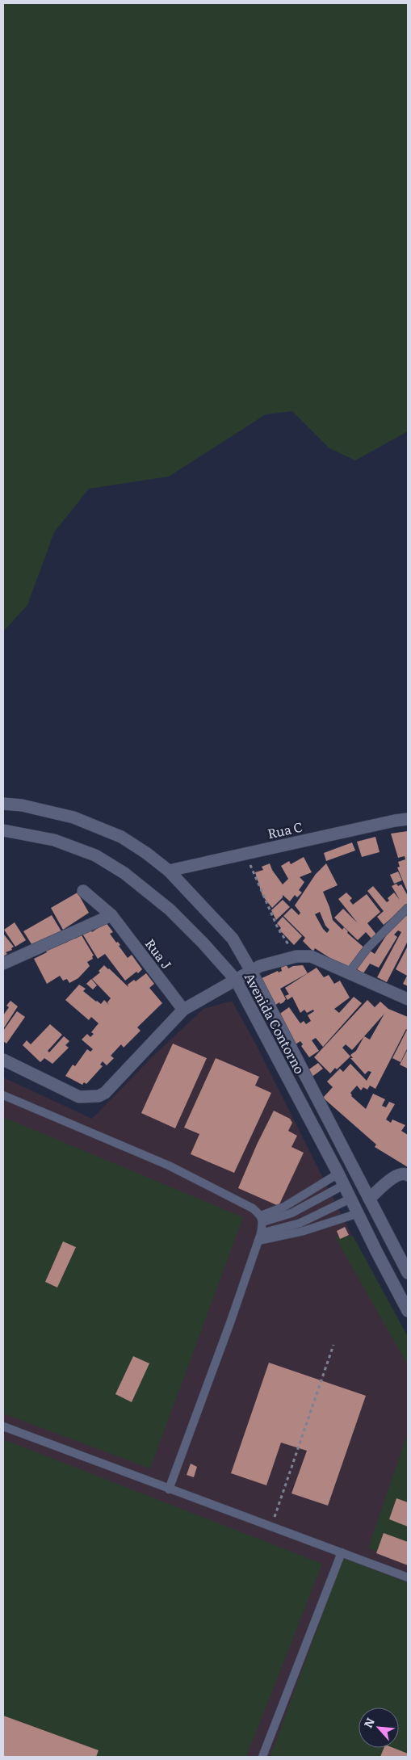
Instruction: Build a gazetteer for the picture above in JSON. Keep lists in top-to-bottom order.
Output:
{
  "streets": {
    "street": ["Rua C", "Rua J", "Avenida Contorno"]
  },
  "crossings": [
    ["Rua C", "Avenida Contorno"]
  ],
  "north": "top left"
}
